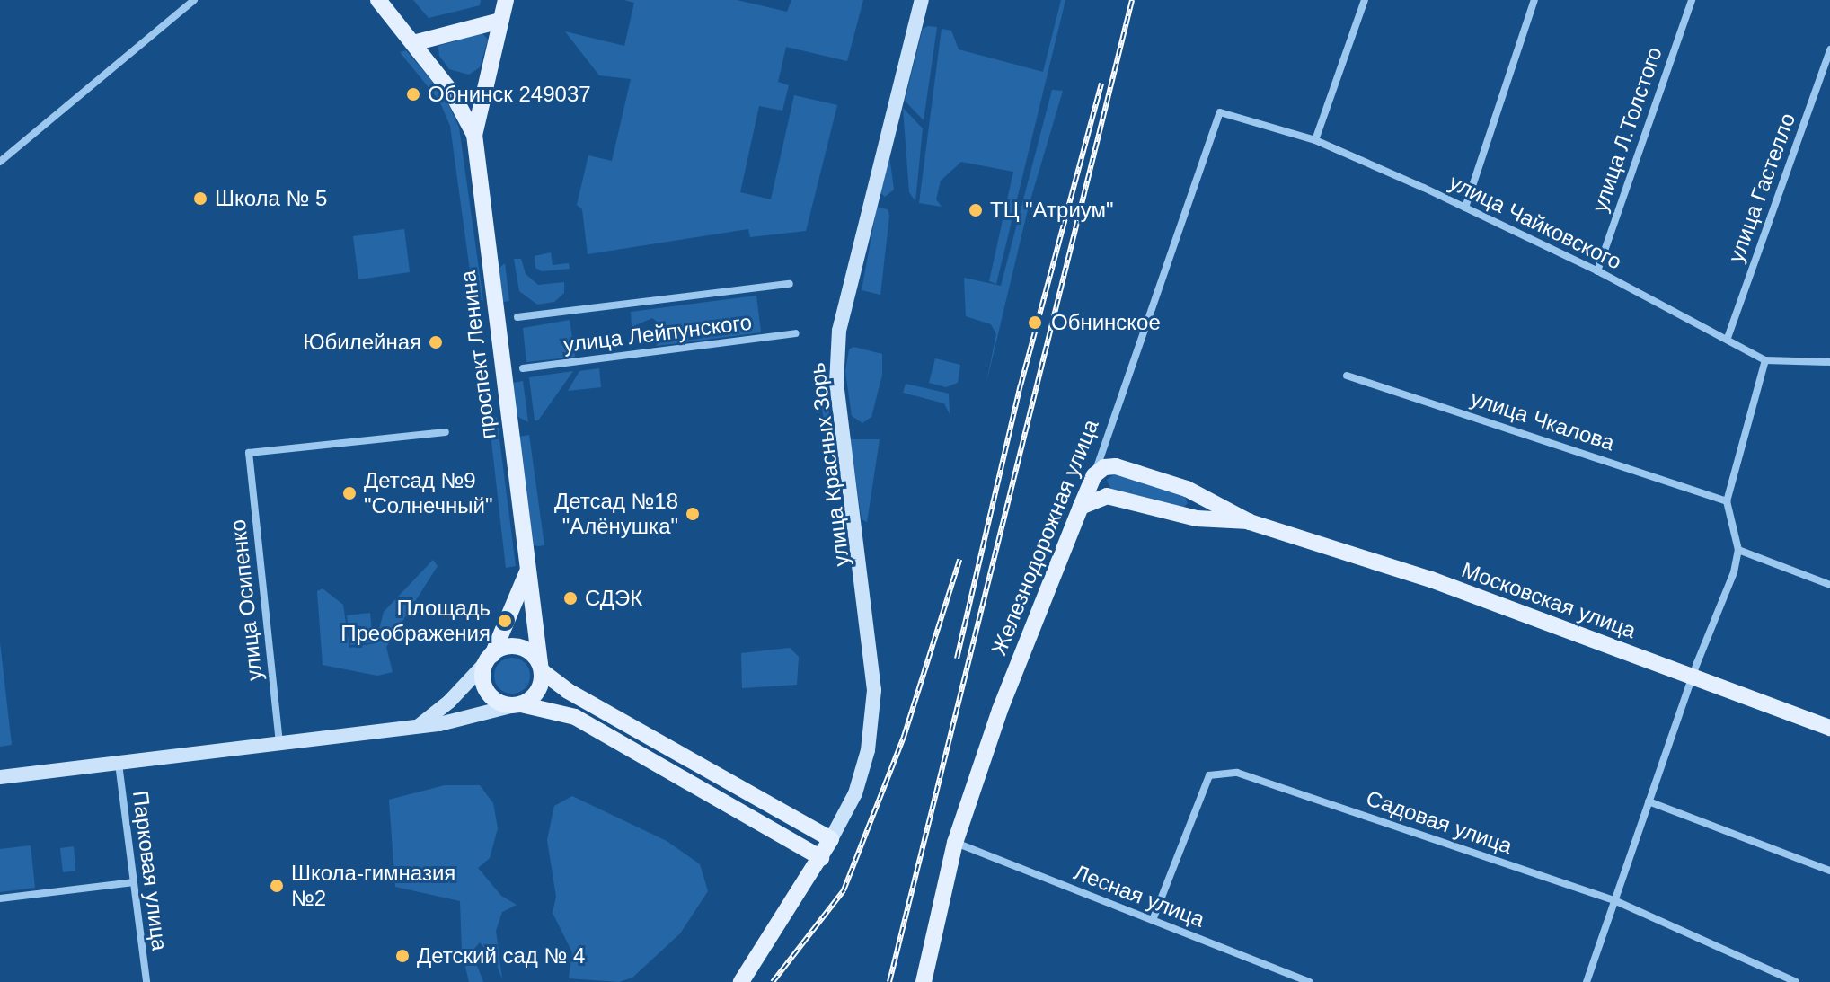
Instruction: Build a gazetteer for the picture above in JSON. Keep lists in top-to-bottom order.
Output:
{
  "streets": {
    "main road": ["проспект Ленина", "Железнодорожная улица", "Московская улица"],
    "street": [
      "улица Л.Толстого",
      "улица Гастелло",
      "улица Чайковского",
      "улица Лейпунского",
      "улица Чкалова",
      "улица Красных Зорь",
      "улица Осипенко",
      "Садовая улица",
      "Парковая улица",
      "Лесная улица"
    ]
  },
  "crossings": [
    ["улица Л.Толстого", "улица Чайковского"],
    ["улица Гастелло", "улица Чайковского"],
    ["улица Чайковского", "Железнодорожная улица"],
    ["Железнодорожная улица", "Лесная улица"],
    ["Садовая улица", "Лесная улица"]
  ],
  "places": [
    "Обнинск 249037",
    "Школа № 5",
    "ТЦ \"Атриум\"",
    "Обнинское",
    "Юбилейная",
    "Детсад №9 \"Солнечный\"",
    "Детсад №18 \"Алёнушка\"",
    "СДЭК",
    "Площадь Преображения",
    "Школа-гимназия №2",
    "Детский сад № 4"
  ]
}
